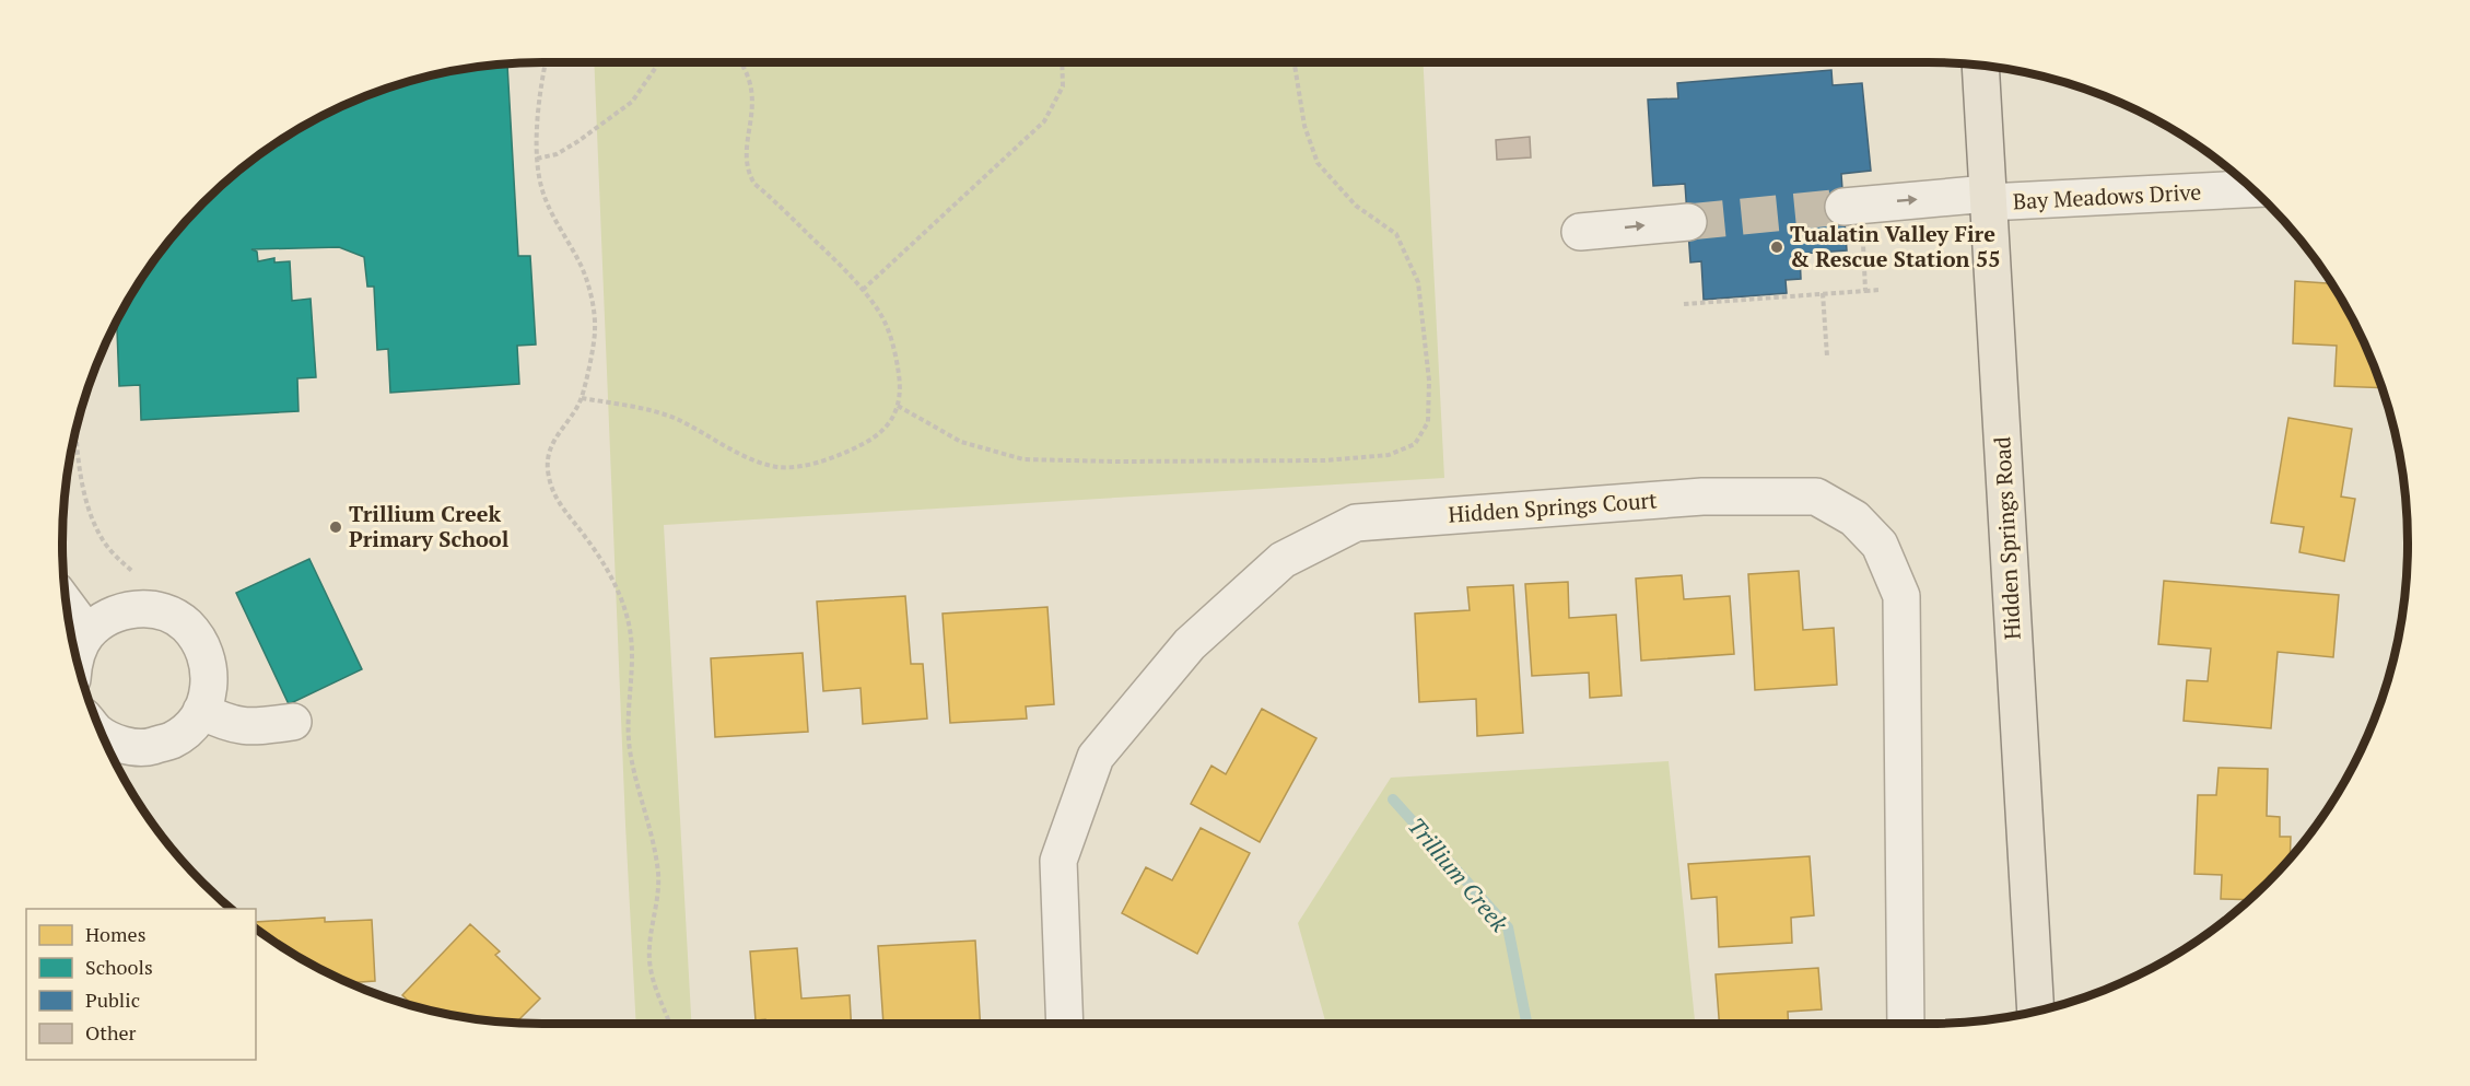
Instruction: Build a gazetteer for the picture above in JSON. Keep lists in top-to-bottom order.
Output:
{
  "streets": {
    "main road": ["Hidden Springs Road"],
    "street": ["Bay Meadows Drive", "Hidden Springs Court"]
  },
  "crossings": [
    ["Bay Meadows Drive", "Hidden Springs Road"]
  ],
  "one_way": ["Bay Meadows Drive"],
  "water": ["Trillium Creek"],
  "places": ["Tualatin Valley Fire & Rescue Station 55", "Trillium Creek Primary School"],
  "legend": [
    "Homes",
    "Schools",
    "Public",
    "Other"
  ]
}
